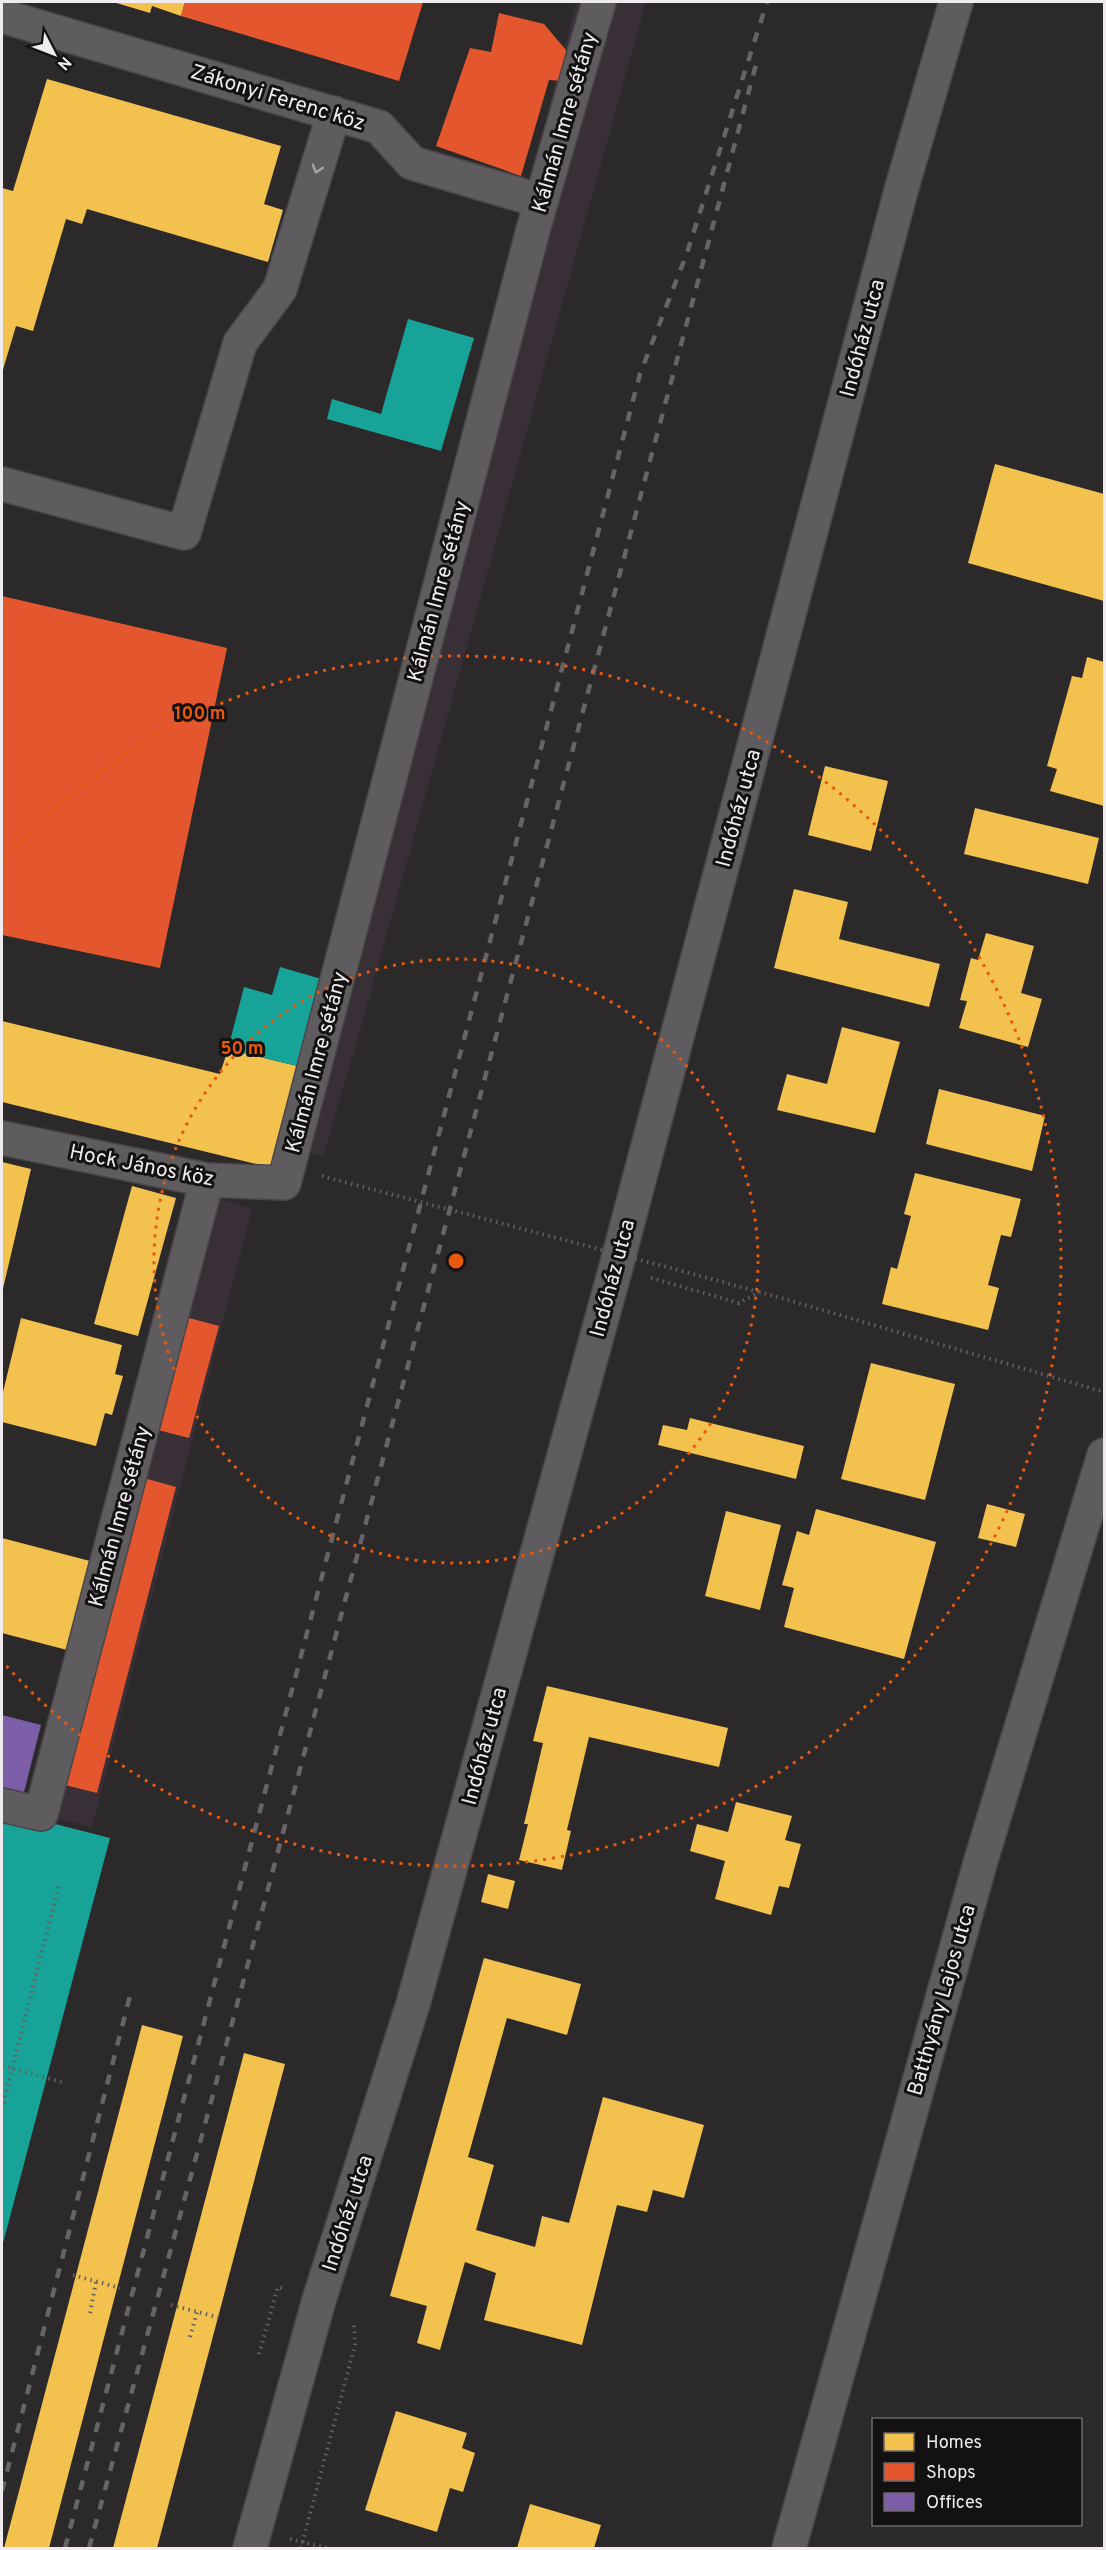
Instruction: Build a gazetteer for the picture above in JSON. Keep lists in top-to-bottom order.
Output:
{
  "streets": {
    "street": [
      "Zákonyi Ferenc köz",
      "Kálmán Imre sétány",
      "Indóház utca",
      "Hock János köz",
      "Batthyány Lajos utca"
    ]
  },
  "crossings": [
    ["Zákonyi Ferenc köz", "Kálmán Imre sétány"],
    ["Kálmán Imre sétány", "Hock János köz"]
  ],
  "legend": ["Homes", "Shops", "Offices"],
  "north": "bottom right",
  "rings": ["100 m", "50 m"]
}
